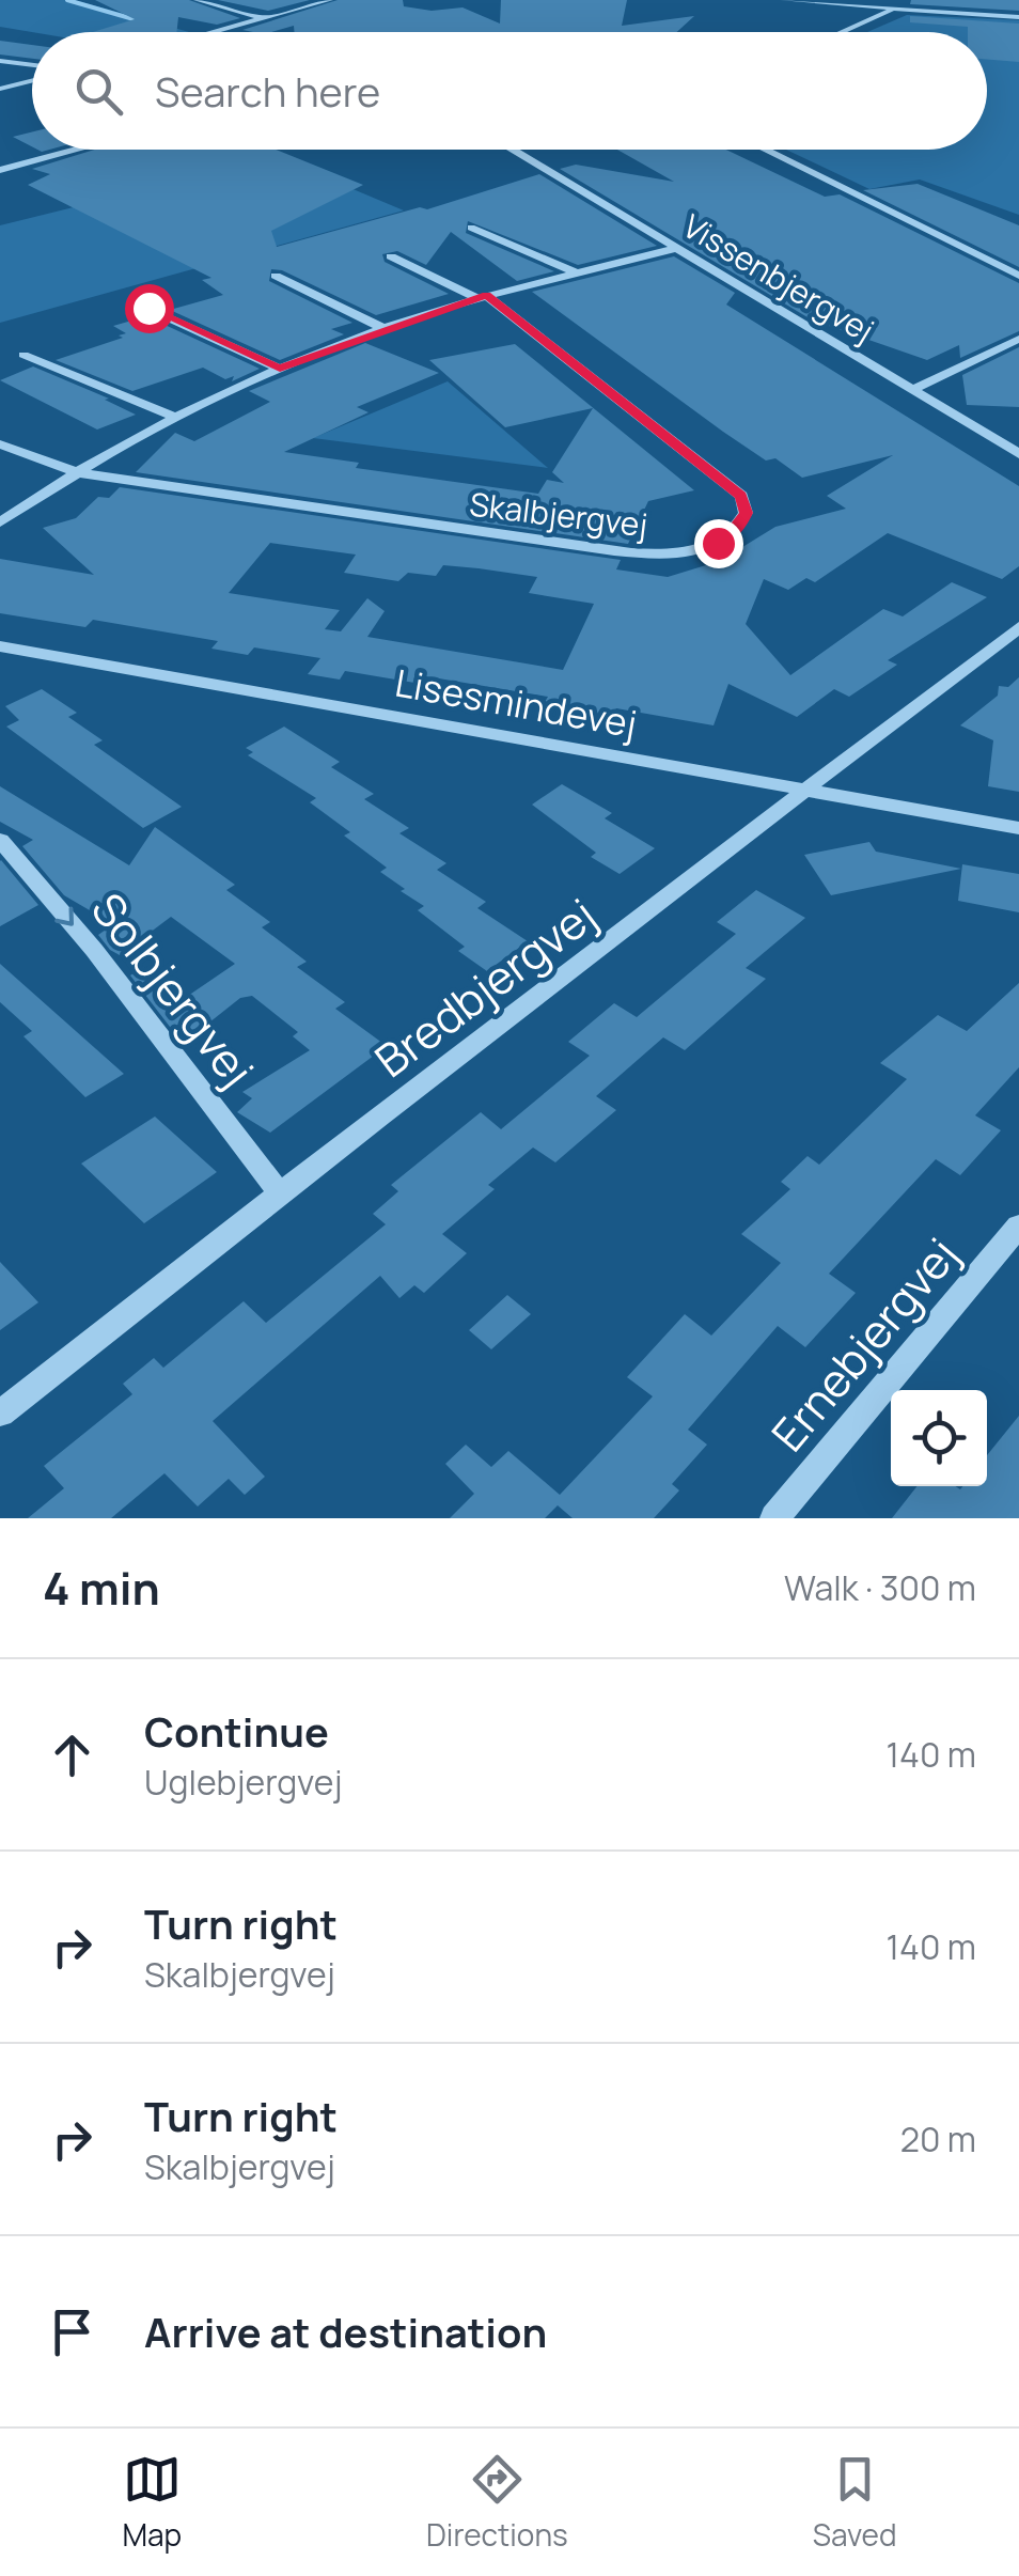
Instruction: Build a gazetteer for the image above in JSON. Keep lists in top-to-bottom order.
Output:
{
  "streets": {
    "street": [
      "Vissenbjergvej",
      "Skalbjergvej",
      "Lisesmindevej",
      "Bredbjergvej",
      "Solbjergvej",
      "Ernebjergvej"
    ]
  },
  "crossings": [
    ["Lisesmindevej", "Bredbjergvej"],
    ["Bredbjergvej", "Solbjergvej"]
  ],
  "one_way": ["Solbjergvej"],
  "page": {
    "search": "Search here",
    "heading": ["4 min", "Walk · 300 m"],
    "list": [
      ["Continue", "Uglebjergvej", "140 m"],
      ["Turn right", "Skalbjergvej", "140 m"],
      ["Turn right", "Skalbjergvej", "20 m"],
      "Arrive at destination"
    ],
    "nav": ["Map", "Directions", "Saved"]
  }
}
